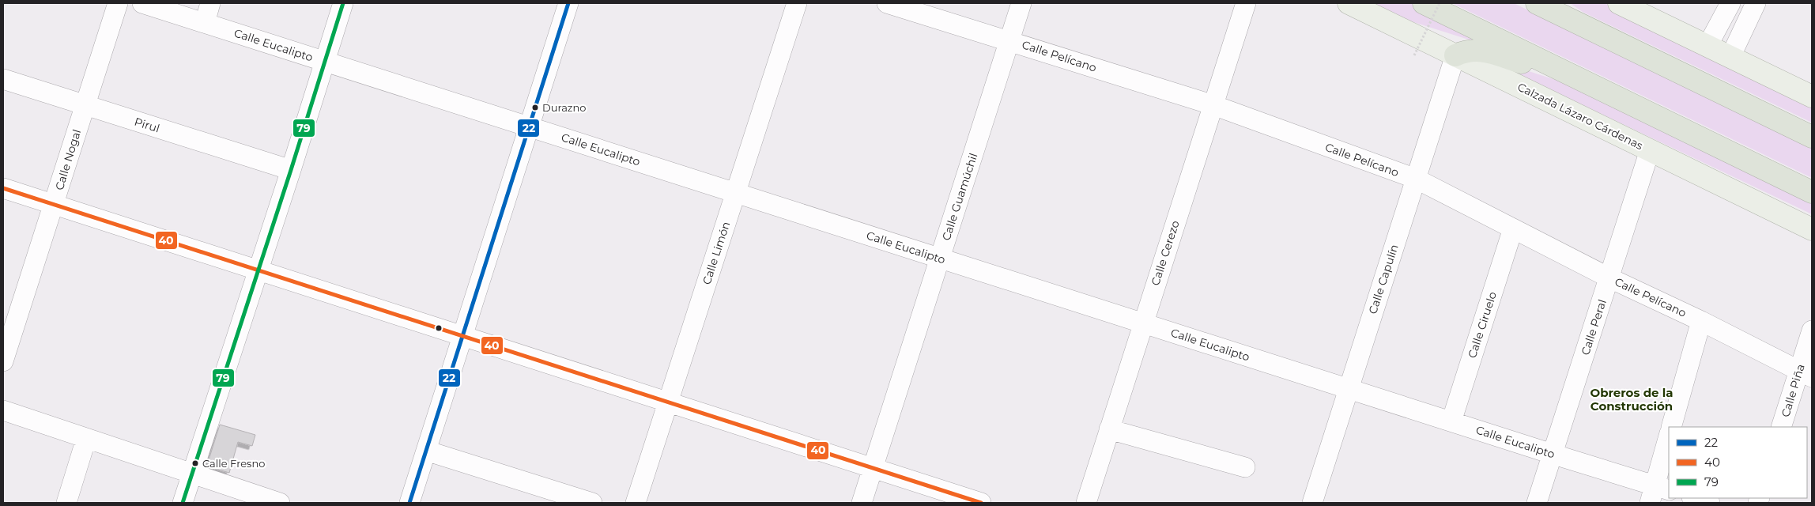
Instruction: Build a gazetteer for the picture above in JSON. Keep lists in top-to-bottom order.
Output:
{
  "streets": {
    "main road": ["Calzada Lázaro Cárdenas"],
    "street": [
      "Calle Eucalipto",
      "Calle Pelícano",
      "Pirul",
      "Calle Nogal",
      "Calle Guamúchil",
      "Calle Limón",
      "Calle Cerezo",
      "Calle Capulín",
      "Calle Ciruelo",
      "Calle Peral",
      "Calle Piña"
    ]
  },
  "crossings": [
    ["Calle Eucalipto", "Calle Guamúchil"],
    ["Calle Eucalipto", "Calle Limón"],
    ["Calle Eucalipto", "Calle Cerezo"],
    ["Calle Eucalipto", "Calle Capulín"],
    ["Calle Eucalipto", "Calle Ciruelo"],
    ["Calle Eucalipto", "Calle Peral"],
    ["Calle Pelícano", "Calle Guamúchil"],
    ["Calle Pelícano", "Calle Cerezo"],
    ["Calle Pelícano", "Calle Capulín"],
    ["Calle Pelícano", "Calle Ciruelo"],
    ["Calle Pelícano", "Calle Peral"],
    ["Calle Pelícano", "Calle Piña"],
    ["Calzada Lázaro Cárdenas", "Calle Capulín"],
    ["Calzada Lázaro Cárdenas", "Calle Peral"],
    ["Pirul", "Calle Nogal"]
  ],
  "districts": ["Obreros de la Construcción"],
  "places": ["Durazno", "Calle Fresno"],
  "lines": ["transit line 22", "transit line 79", "transit line 40"],
  "legend": ["22", "40", "79"]
}
